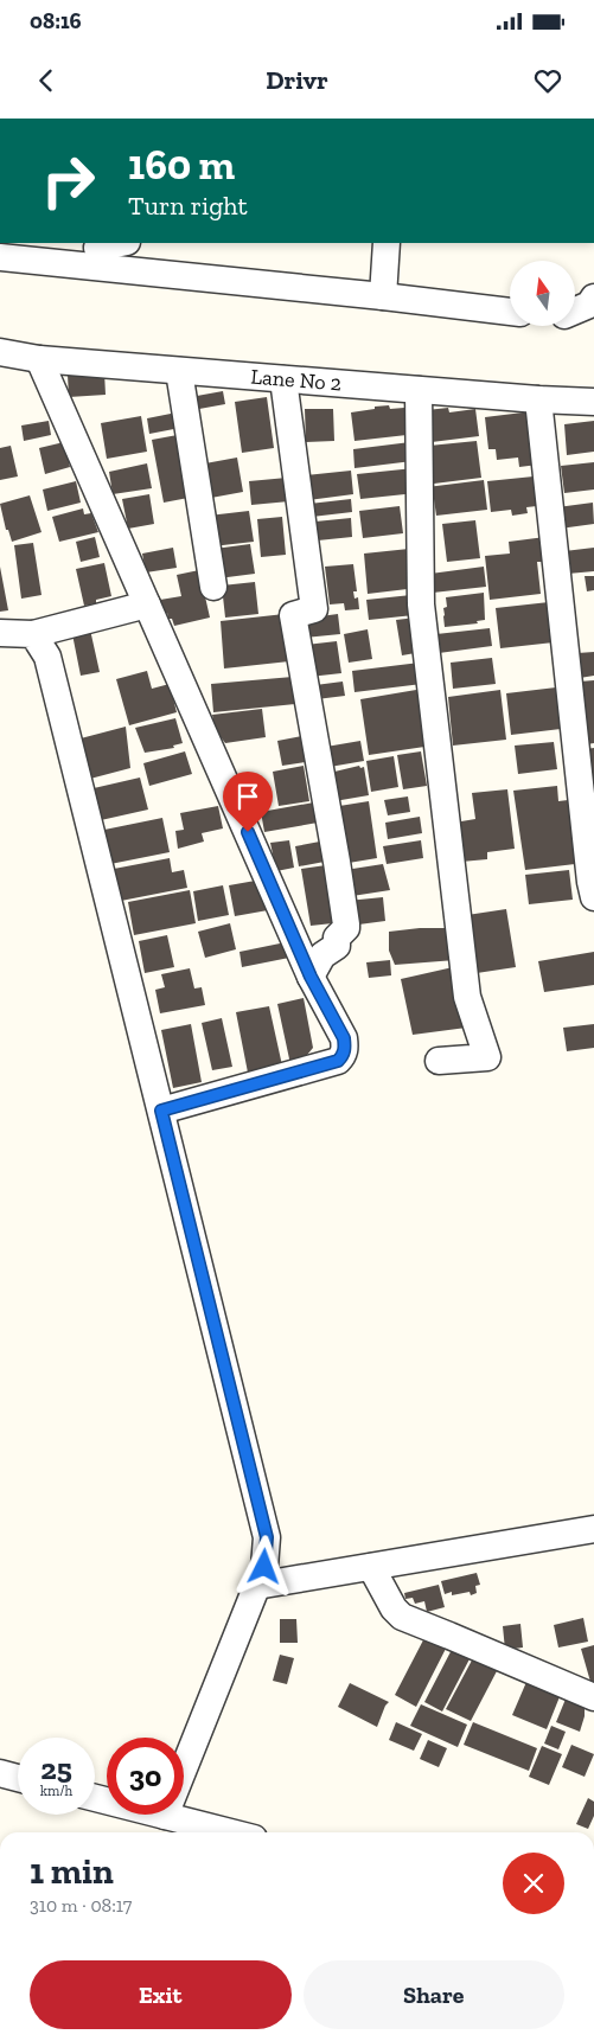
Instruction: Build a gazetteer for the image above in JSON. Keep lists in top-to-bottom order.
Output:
{
  "streets": {
    "street": ["Lane No 2"]
  },
  "north": "top",
  "page": {
    "status": "08:16",
    "header": "Drivr",
    "turn": ["160 m", "Turn right"],
    "speed": "25 km/h",
    "limit": "30",
    "heading": ["1 min", "310 m · 08:17"],
    "buttons": ["Exit", "Share"]
  }
}
